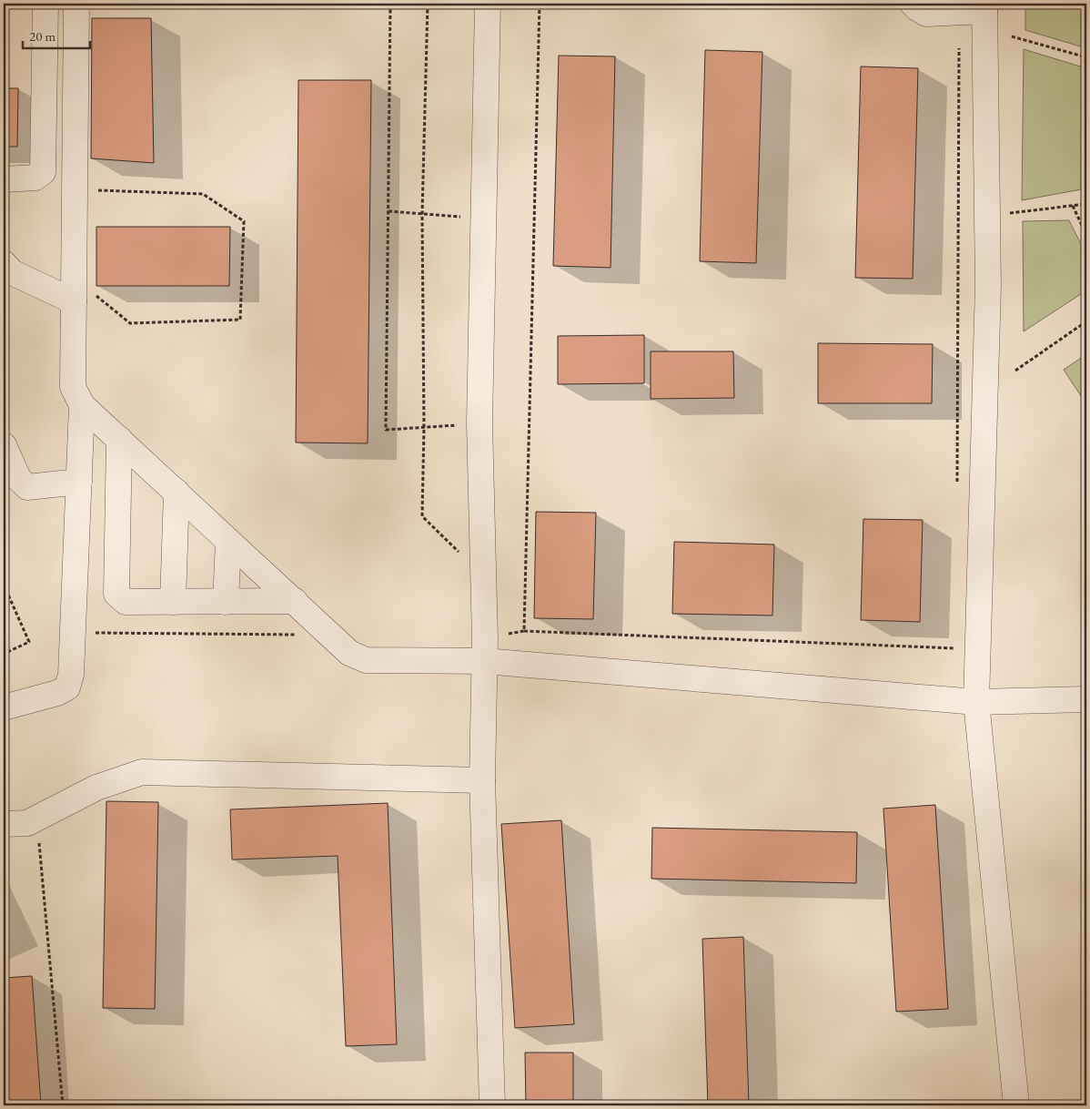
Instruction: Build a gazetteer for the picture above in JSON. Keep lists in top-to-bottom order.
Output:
{
  "scale_bar": "20 m"
}
